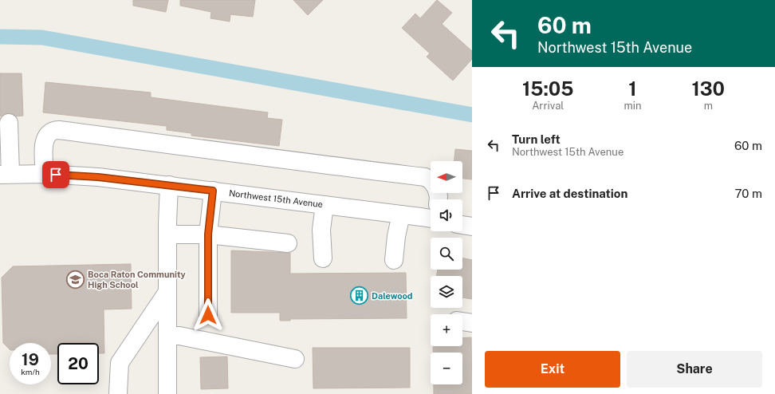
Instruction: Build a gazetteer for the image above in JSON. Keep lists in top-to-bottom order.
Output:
{
  "streets": {
    "street": ["Northwest 15th Avenue"]
  },
  "places": {
    "school or university": ["Boca Raton Community High School"],
    "building": ["Dalewood"]
  },
  "north": "left",
  "page": {
    "turn": ["60 m", "Northwest 15th Avenue"],
    "eta": [
      "15:05",
      "Arrival",
      "1",
      "min",
      "130",
      "m"
    ],
    "list": [
      {
        "name": "Turn left",
        "note": "Northwest 15th Avenue",
        "value": "60 m"
      },
      {
        "name": "Arrive at destination",
        "value": "70 m"
      }
    ],
    "map_buttons": ["+", "−"],
    "speed": "19 km/h",
    "limit": "20",
    "buttons": ["Exit", "Share"]
  }
}
